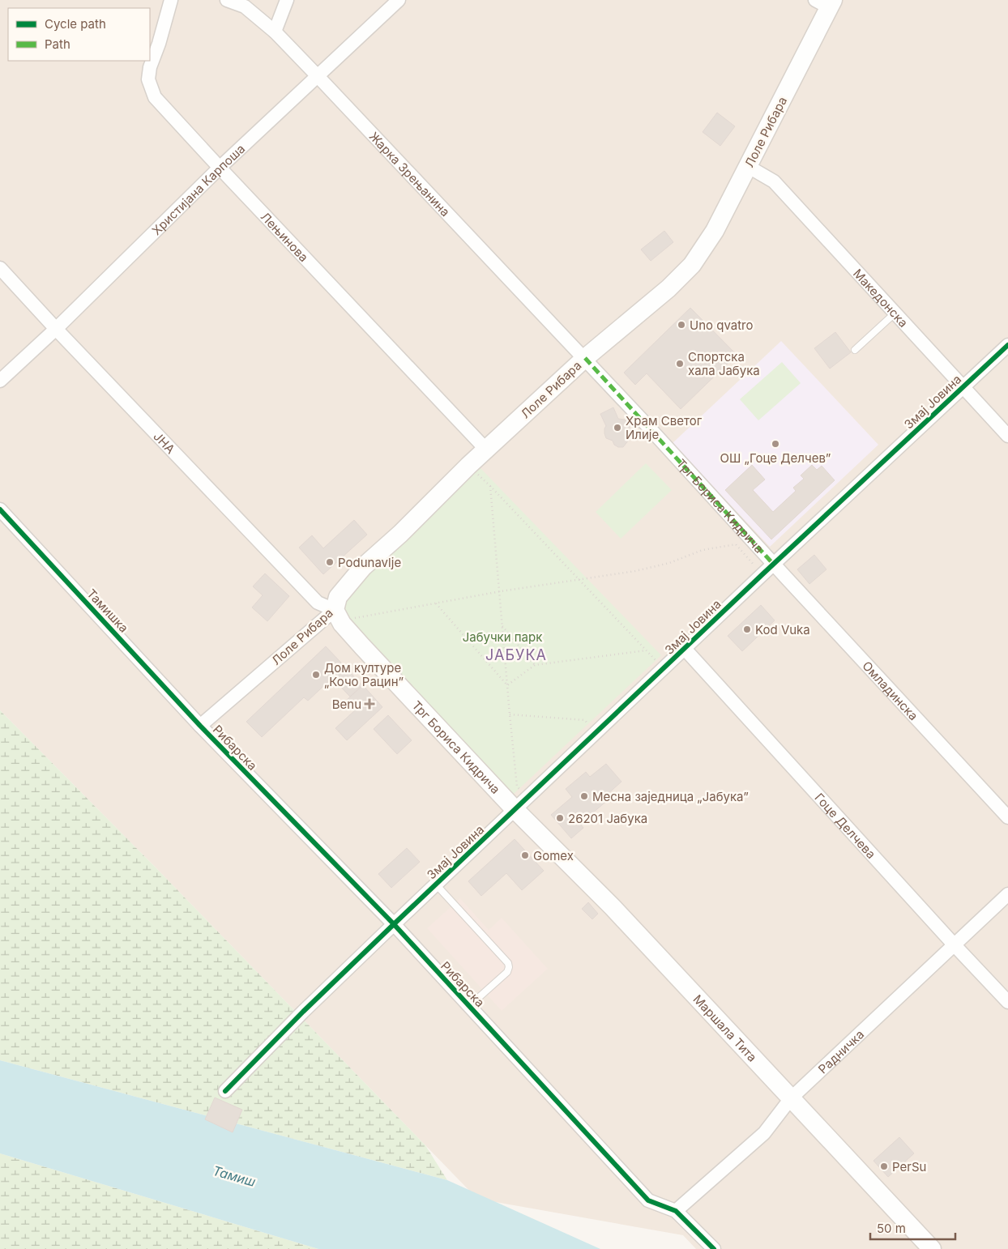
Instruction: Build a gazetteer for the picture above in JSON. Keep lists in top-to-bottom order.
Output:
{
  "streets": {
    "main road": ["Лоле Рибара", "Трг Бориса Кидрича", "Маршала Тита"],
    "street": [
      "Жарка Зрењанина",
      "Христијана Карпоша",
      "Лењинова",
      "Македонска",
      "Змај Јовина",
      "ЈНА",
      "Тамишка",
      "Омладинска",
      "Рибарска",
      "Гоце Делчева",
      "Радничка"
    ]
  },
  "crossings": [
    ["Лоле Рибара", "Жарка Зрењанина"],
    ["Лоле Рибара", "Лењинова"],
    ["Лоле Рибара", "Македонска"],
    ["Лоле Рибара", "ЈНА"],
    ["Лоле Рибара", "Трг Бориса Кидрича"],
    ["Лоле Рибара", "Тамишка"],
    ["Лоле Рибара", "Рибарска"],
    ["Жарка Зрењанина", "Христијана Карпоша"],
    ["Жарка Зрењанина", "Трг Бориса Кидрича"],
    ["Христијана Карпоша", "Лењинова"],
    ["Христијана Карпоша", "ЈНА"],
    ["Македонска", "Змај Јовина"],
    ["Змај Јовина", "Трг Бориса Кидрича"],
    ["Змај Јовина", "Омладинска"],
    ["Змај Јовина", "Рибарска"],
    ["Змај Јовина", "Гоце Делчева"],
    ["Змај Јовина", "Маршала Тита"],
    ["ЈНА", "Трг Бориса Кидрича"],
    ["Трг Бориса Кидрича", "Омладинска"],
    ["Трг Бориса Кидрича", "Маршала Тита"],
    ["Тамишка", "Рибарска"],
    ["Рибарска", "Радничка"],
    ["Гоце Делчева", "Радничка"],
    ["Маршала Тита", "Радничка"]
  ],
  "districts": ["ЈАБУКА"],
  "water": ["Тамиш"],
  "parks": ["Јабучки парк"],
  "places": {
    "other": [
      "Uno qvatro",
      "Спортска хала Јабука",
      "Храм Светог Илије",
      "ОШ „Гоце Делчев”",
      "Podunavlje",
      "Kod Vuka",
      "Дом културе „Кочо Рацин”",
      "Месна заједница „Јабука”",
      "26201 Јабука",
      "Gomex",
      "PerSu"
    ],
    "health": ["Benu"]
  },
  "legend": ["Cycle path", "Path"],
  "scale_bar": "50 m"
}
